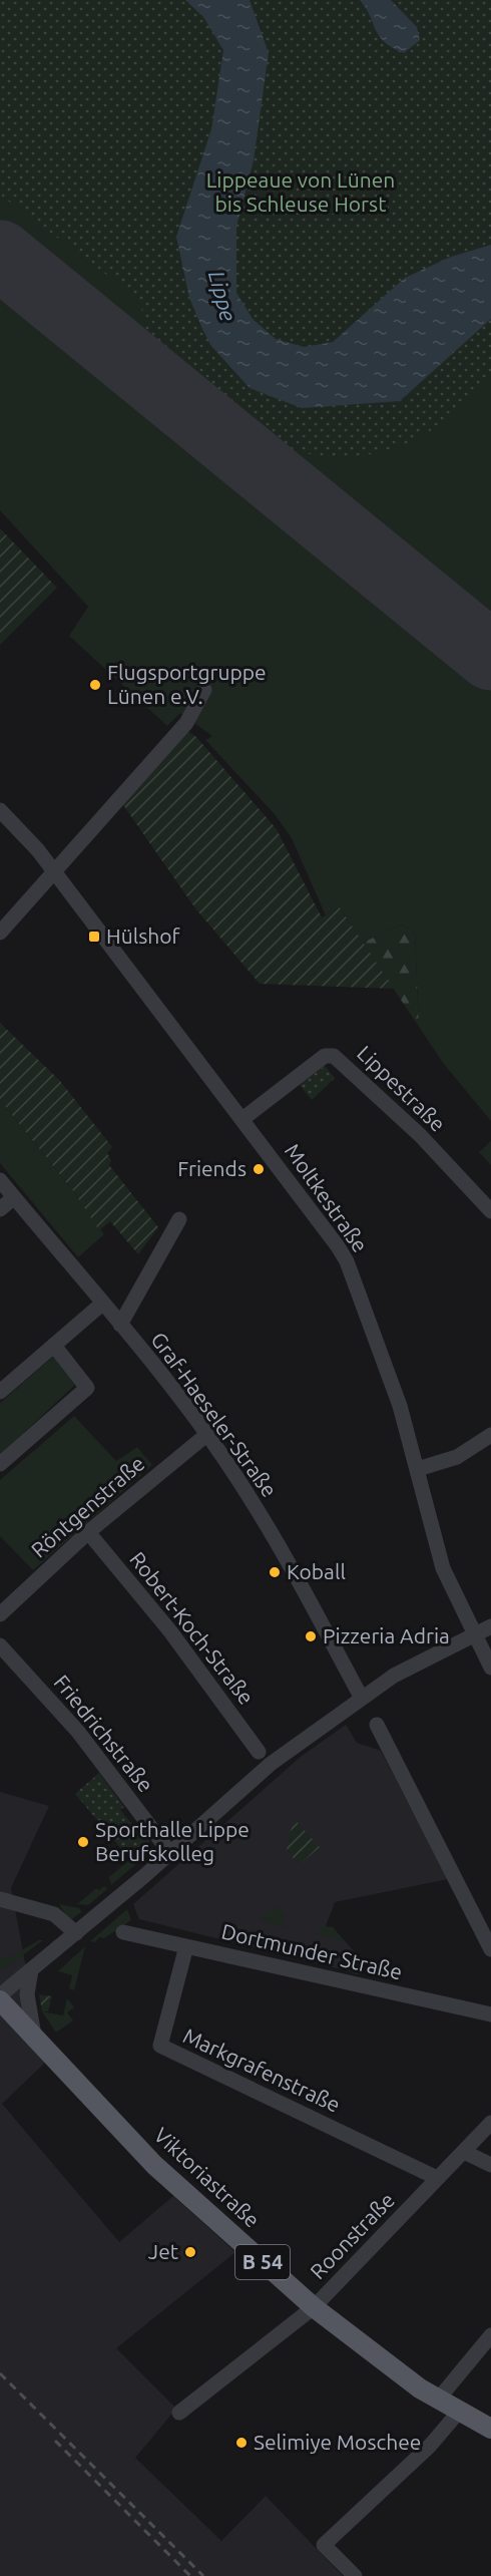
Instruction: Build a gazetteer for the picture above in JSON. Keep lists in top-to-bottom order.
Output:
{
  "streets": {
    "main road": ["Viktoriastraße", "B 54"],
    "street": [
      "Lippestraße",
      "Moltkestraße",
      "Graf-Haeseler-Straße",
      "Röntgenstraße",
      "Robert-Koch-Straße",
      "Friedrichstraße",
      "Dortmunder Straße",
      "Markgrafenstraße",
      "Roonstraße"
    ]
  },
  "crossings": [
    ["Lippestraße", "Moltkestraße"],
    ["Graf-Haeseler-Straße", "Röntgenstraße"],
    ["Röntgenstraße", "Robert-Koch-Straße"],
    ["Dortmunder Straße", "Markgrafenstraße"],
    ["Markgrafenstraße", "Roonstraße"],
    ["Viktoriastraße", "Roonstraße"]
  ],
  "water": ["Lippe"],
  "parks": ["Lippeaue von Lünen bis Schleuse Horst"],
  "places": {
    "other": [
      "Flugsportgruppe Lünen e.V.",
      "Friends",
      "Koball",
      "Pizzeria Adria",
      "Sporthalle Lippe Berufskolleg",
      "Jet",
      "Selimiye Moschee"
    ],
    "transit": ["Hülshof"]
  }
}
